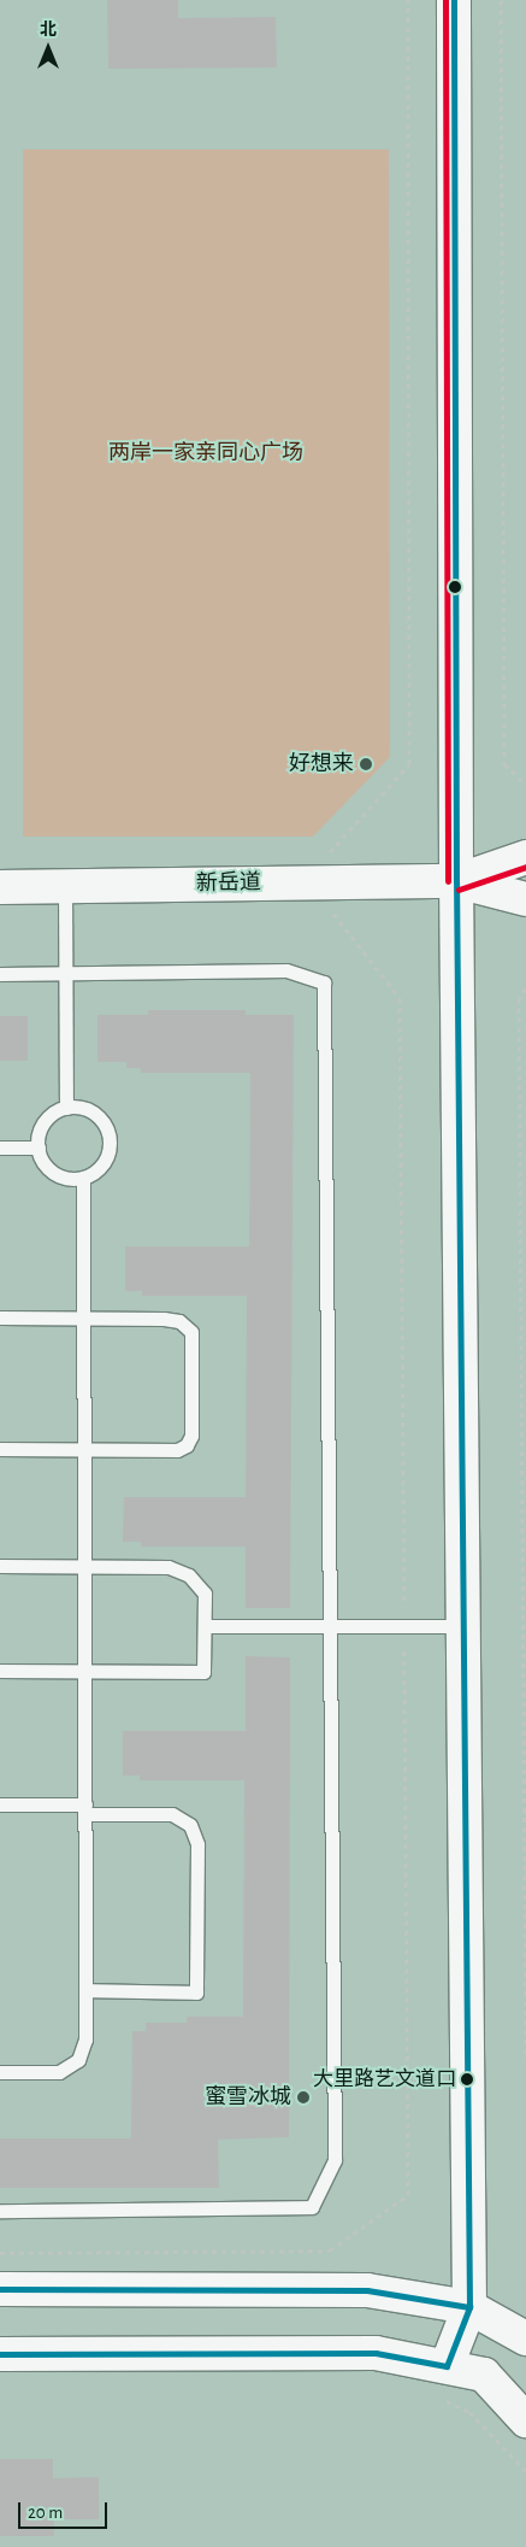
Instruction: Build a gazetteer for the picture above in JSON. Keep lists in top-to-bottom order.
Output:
{
  "streets": {
    "main road": ["新岳道"]
  },
  "parks": ["两岸一家亲同心广场"],
  "places": ["好想来", "大里路艺文道口", "蜜雪冰城"],
  "scale_bar": "20 m",
  "north": "top"
}
